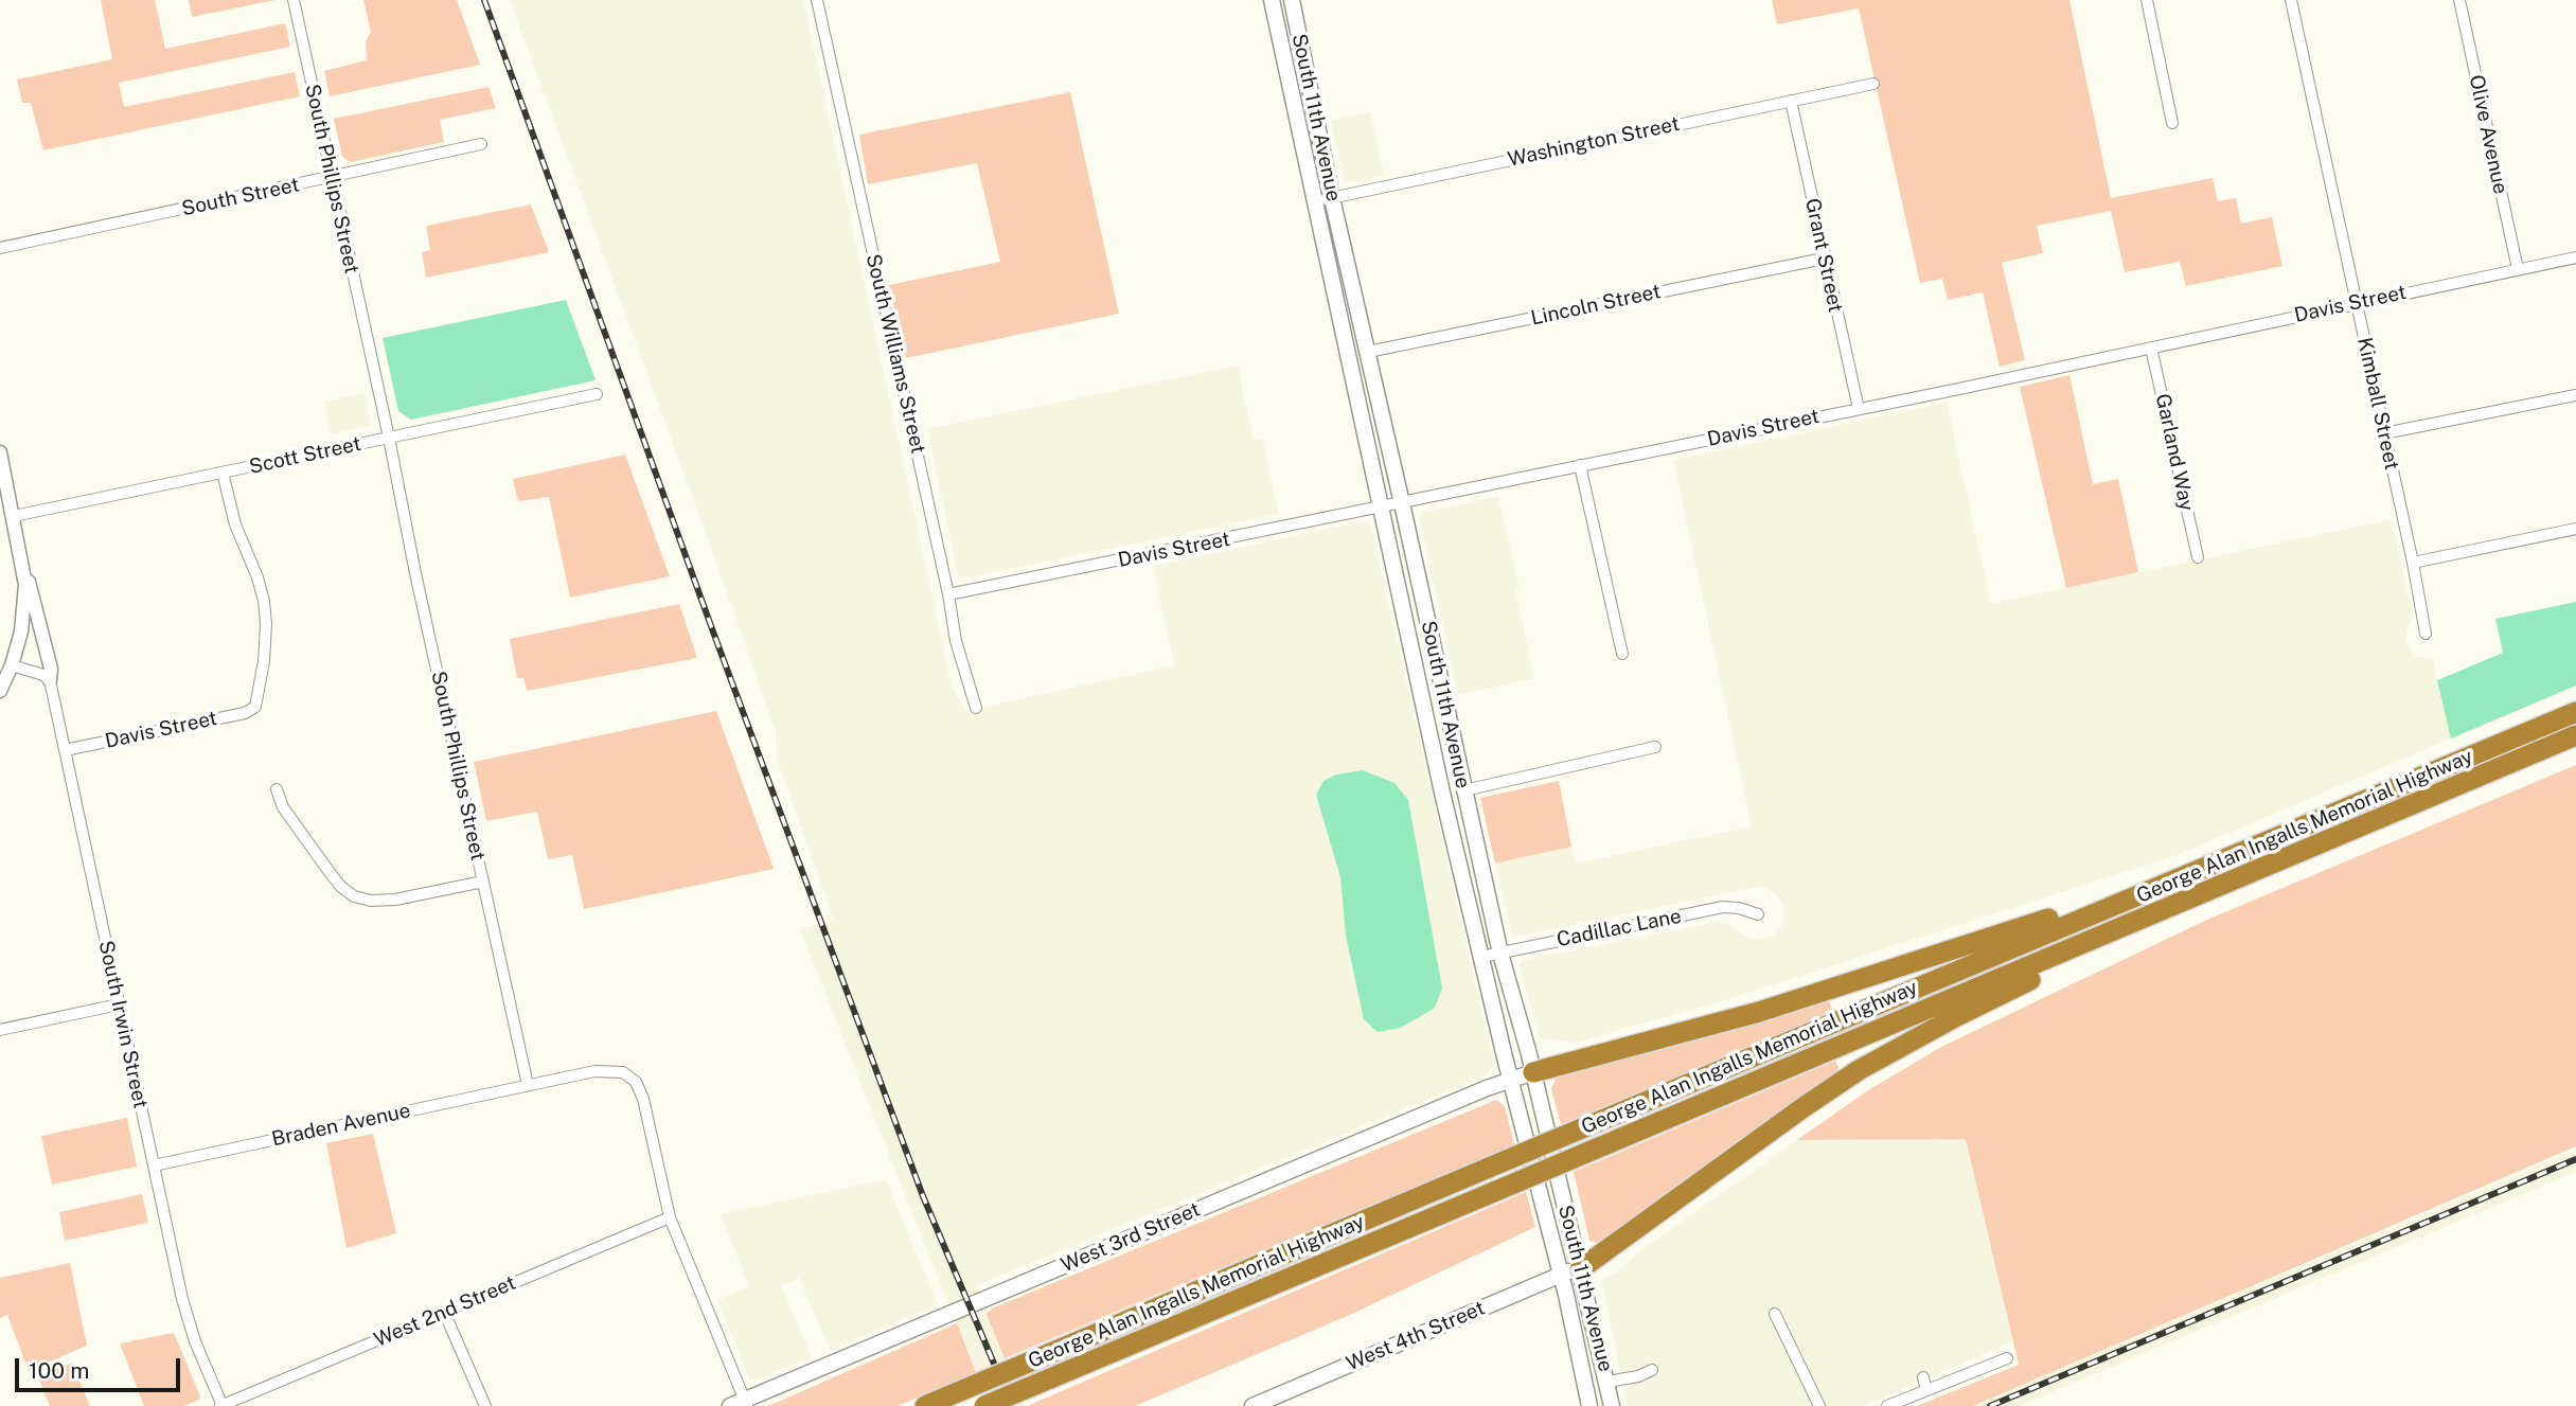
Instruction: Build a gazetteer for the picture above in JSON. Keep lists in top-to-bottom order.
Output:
{
  "streets": {
    "highway": ["George Alan Ingalls Memorial Highway"],
    "main road": ["South 11th Avenue", "West 3rd Street", "West 4th Street"],
    "street": [
      "Olive Avenue",
      "Washington Street",
      "South Phillips Street",
      "South Street",
      "Grant Street",
      "Davis Street",
      "Lincoln Street",
      "South Williams Street",
      "Kimball Street",
      "Garland Way",
      "Scott Street",
      "Cadillac Lane",
      "South Irwin Street",
      "Braden Avenue",
      "West 2nd Street"
    ]
  },
  "crossings": [
    ["South 11th Avenue", "Washington Street"],
    ["South 11th Avenue", "Davis Street"],
    ["South 11th Avenue", "Lincoln Street"],
    ["South 11th Avenue", "Cadillac Lane"],
    ["South 11th Avenue", "West 3rd Street"],
    ["South 11th Avenue", "West 4th Street"],
    ["Olive Avenue", "Davis Street"],
    ["Washington Street", "Grant Street"],
    ["South Phillips Street", "South Street"],
    ["South Phillips Street", "Scott Street"],
    ["South Phillips Street", "Braden Avenue"],
    ["Grant Street", "Davis Street"],
    ["Grant Street", "Lincoln Street"],
    ["Davis Street", "South Williams Street"],
    ["Davis Street", "Kimball Street"],
    ["Davis Street", "Garland Way"],
    ["Davis Street", "Scott Street"],
    ["Davis Street", "South Irwin Street"],
    ["South Irwin Street", "Braden Avenue"],
    ["South Irwin Street", "West 2nd Street"]
  ],
  "scale_bar": "100 m"
}
